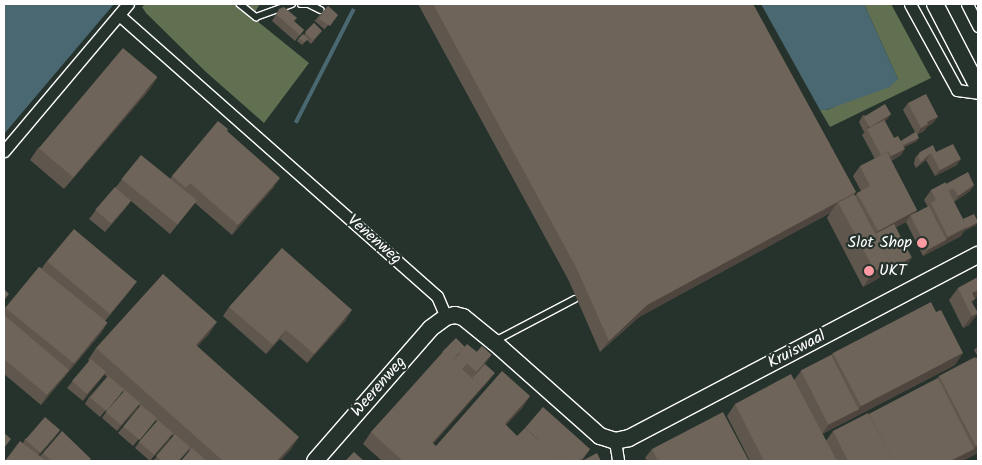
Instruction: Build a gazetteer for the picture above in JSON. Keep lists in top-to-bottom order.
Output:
{
  "streets": {
    "street": ["Venenweg", "Kruiswaal", "Weerenweg"]
  },
  "crossings": [
    ["Venenweg", "Weerenweg"]
  ],
  "places": ["Slot Shop", "UKT"]
}
